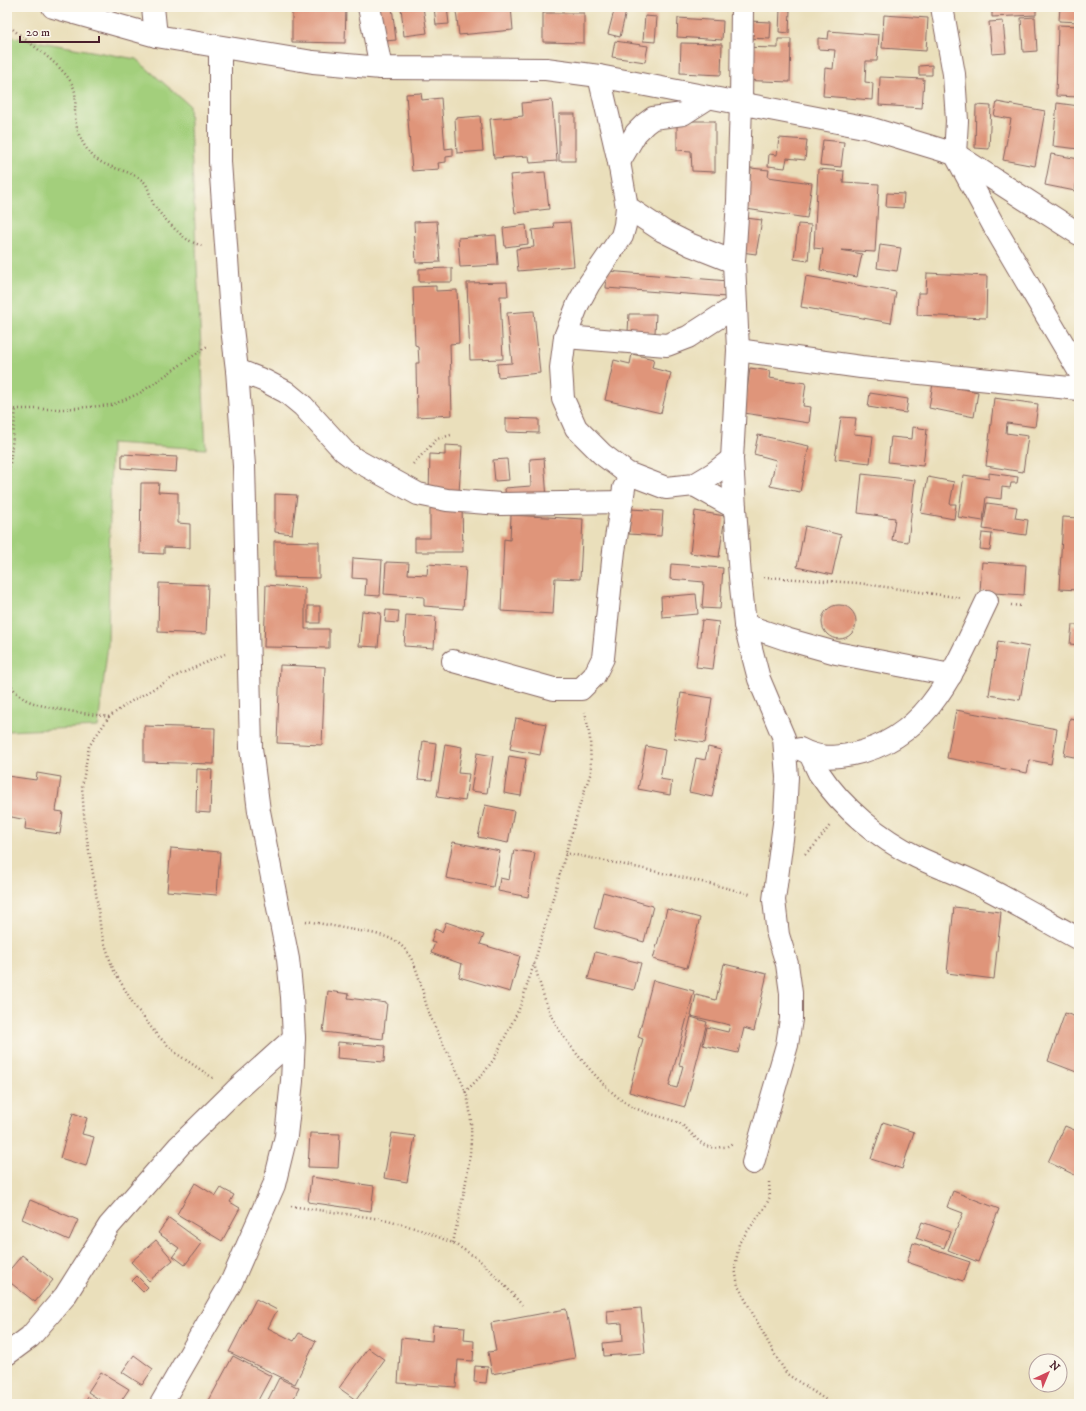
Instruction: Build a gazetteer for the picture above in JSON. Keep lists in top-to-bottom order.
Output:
{
  "scale_bar": "20 m",
  "north": "top right"
}
